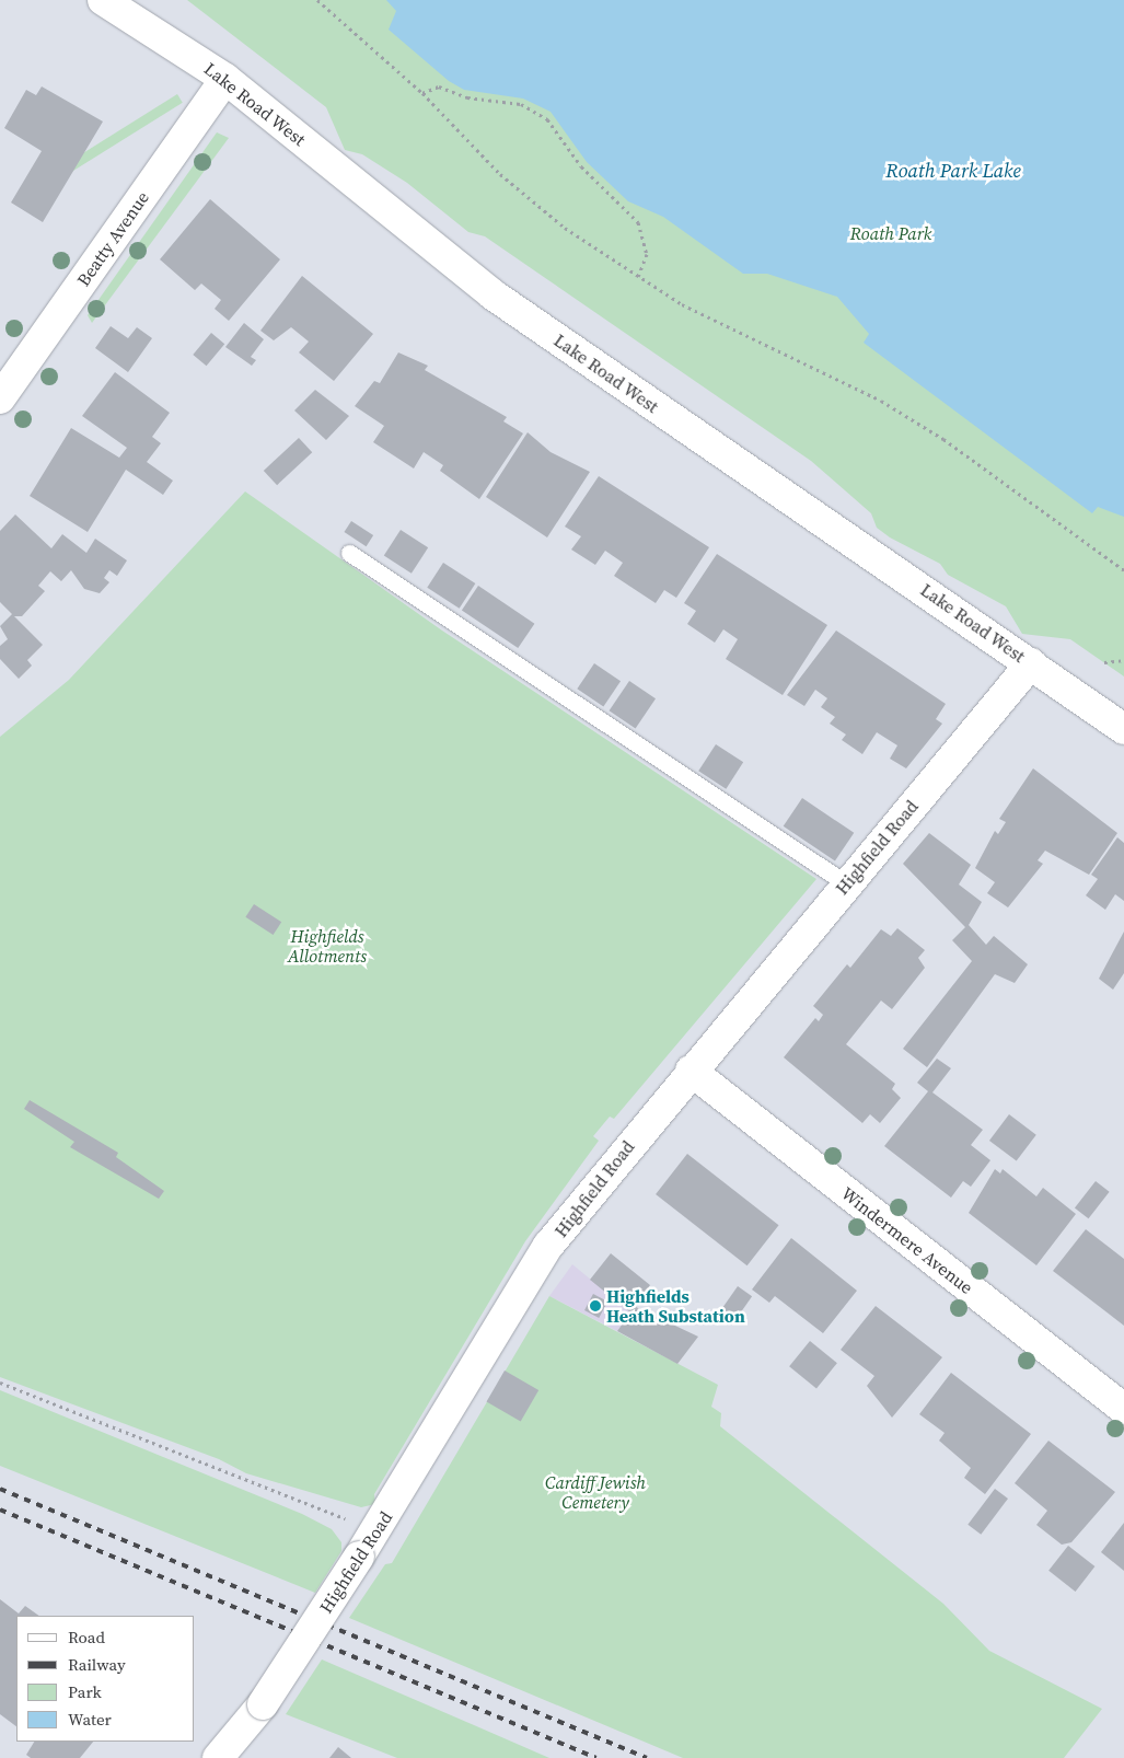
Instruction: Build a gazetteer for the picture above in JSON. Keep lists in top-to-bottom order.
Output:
{
  "streets": {
    "street": [
      "Lake Road West",
      "Beatty Avenue",
      "Highfield Road",
      "Windermere Avenue"
    ]
  },
  "crossings": [
    ["Lake Road West", "Beatty Avenue"],
    ["Lake Road West", "Highfield Road"],
    ["Highfield Road", "Windermere Avenue"]
  ],
  "water": ["Roath Park Lake"],
  "parks": ["Roath Park", "Highfields Allotments", "Cardiff Jewish Cemetery"],
  "places": ["Highfields Heath Substation"],
  "legend": [
    "Road",
    "Railway",
    "Park",
    "Water"
  ]
}
